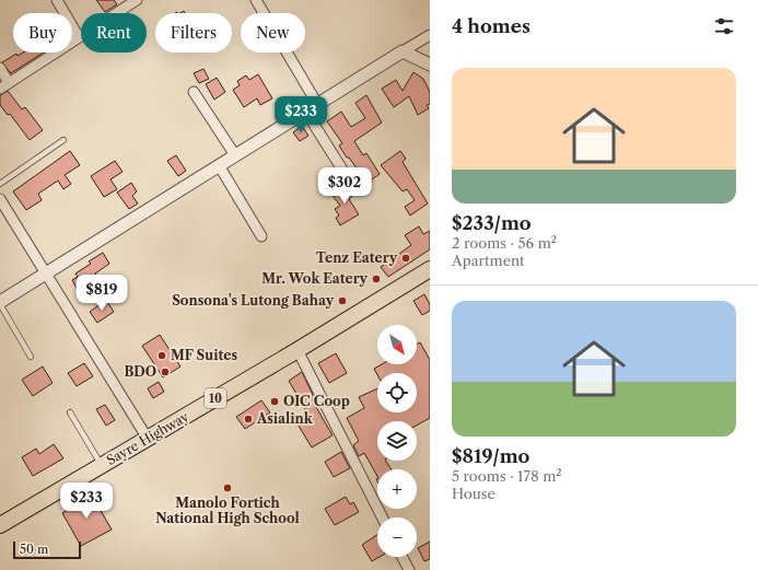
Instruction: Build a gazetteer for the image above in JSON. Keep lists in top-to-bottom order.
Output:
{
  "streets": {
    "highway": ["10", "Sayre Highway"]
  },
  "places": [
    "Tenz Eatery",
    "Mr. Wok Eatery",
    "Sonsona's Lutong Bahay",
    "MF Suites",
    "BDO",
    "OIC Coop",
    "Asialink",
    "Manolo Fortich National High School"
  ],
  "scale_bar": "50 m",
  "north": "bottom right",
  "page": {
    "heading": "4 homes",
    "chip": [
      "Buy",
      "Rent",
      "Filters",
      "New"
    ],
    "list": [
      {
        "name": "$233/mo",
        "note": "2 rooms · 56 m² · Apartment"
      },
      {
        "name": "$819/mo",
        "note": "5 rooms · 178 m² · House"
      }
    ],
    "price": [
      "$233",
      "$302",
      "$819",
      "$233"
    ],
    "map_buttons": ["+", "−"],
    "scale": "50 m"
  }
}
